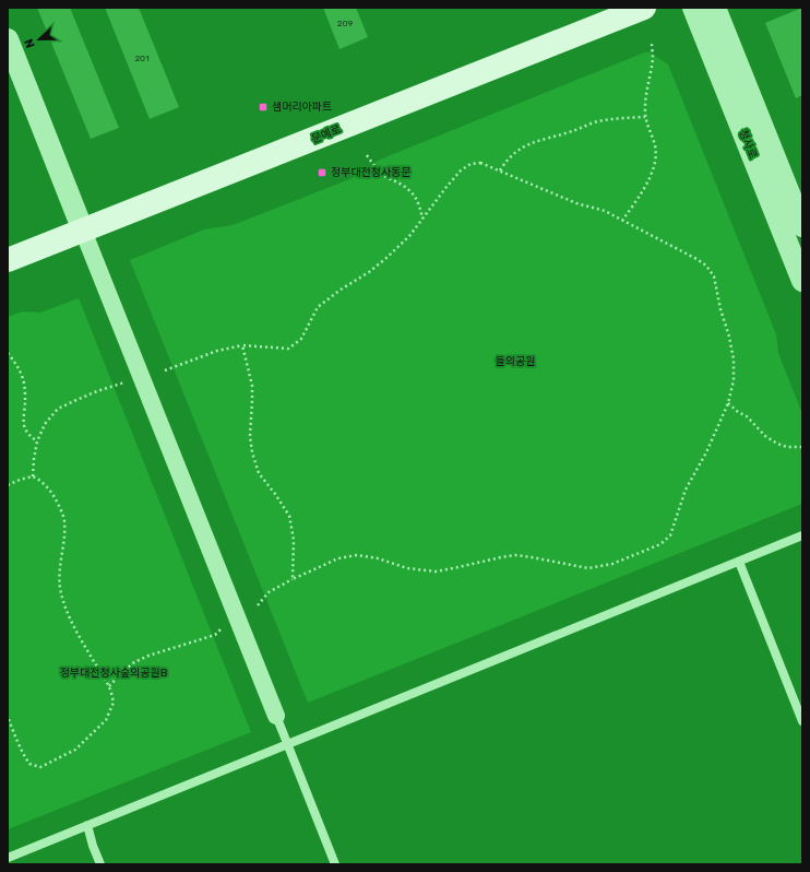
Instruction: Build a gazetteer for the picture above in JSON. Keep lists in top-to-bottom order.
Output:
{
  "streets": {
    "main road": ["문예로"],
    "street": ["청사로"]
  },
  "parks": ["들의공원", "정부대전청사숲의공원B"],
  "places": {
    "transit": ["샘머리아파트", "정부대전청사동문"]
  },
  "house_numbers": ["209", "201"],
  "north": "left"
}
